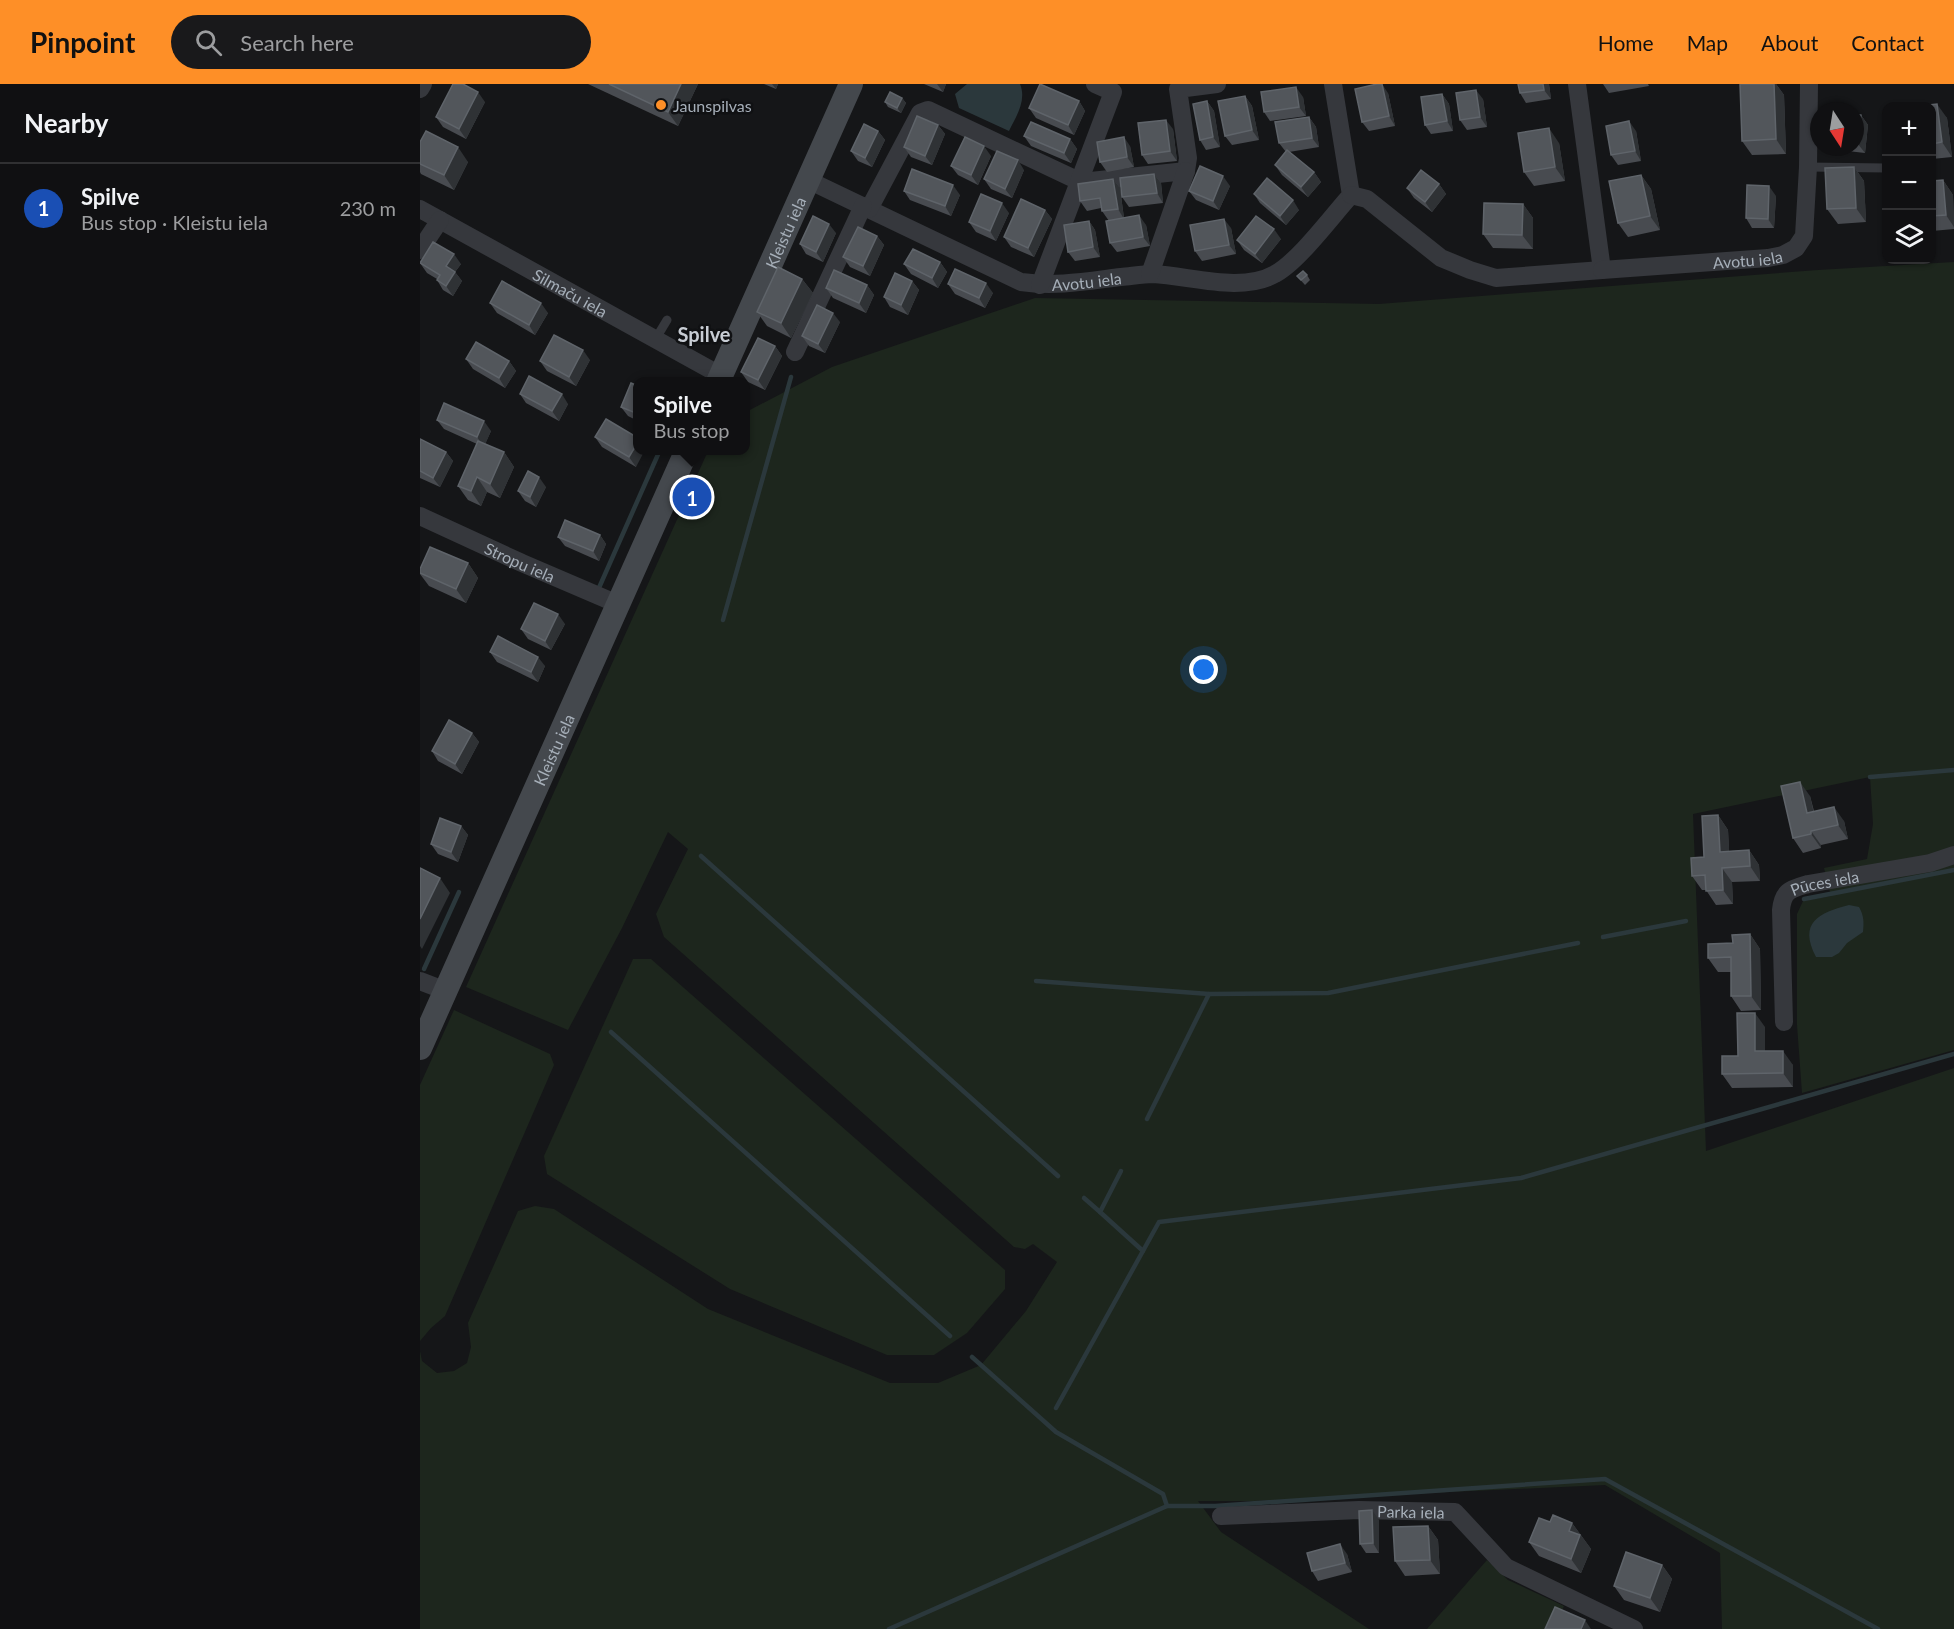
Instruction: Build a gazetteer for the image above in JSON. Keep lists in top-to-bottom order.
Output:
{
  "streets": {
    "street": [
      "Kleistu iela",
      "Avotu iela",
      "Silmaču iela",
      "Stropu iela",
      "Pūces iela",
      "Parka iela"
    ]
  },
  "crossings": [
    ["Kleistu iela", "Avotu iela"],
    ["Kleistu iela", "Stropu iela"]
  ],
  "districts": ["Spilve"],
  "places": ["Jaunspilvas"],
  "north": "bottom",
  "page": {
    "header": "Pinpoint",
    "search": "Search here",
    "nav": [
      "Home",
      "Map",
      "About",
      "Contact"
    ],
    "heading": "Nearby",
    "map_buttons": ["+", "−"],
    "list": [
      {
        "mark": "1",
        "name": "Spilve",
        "note": "Bus stop · Kleistu iela",
        "value": "230 m"
      }
    ],
    "popup": ["Spilve", "Bus stop"],
    "pins": "1"
  }
}
